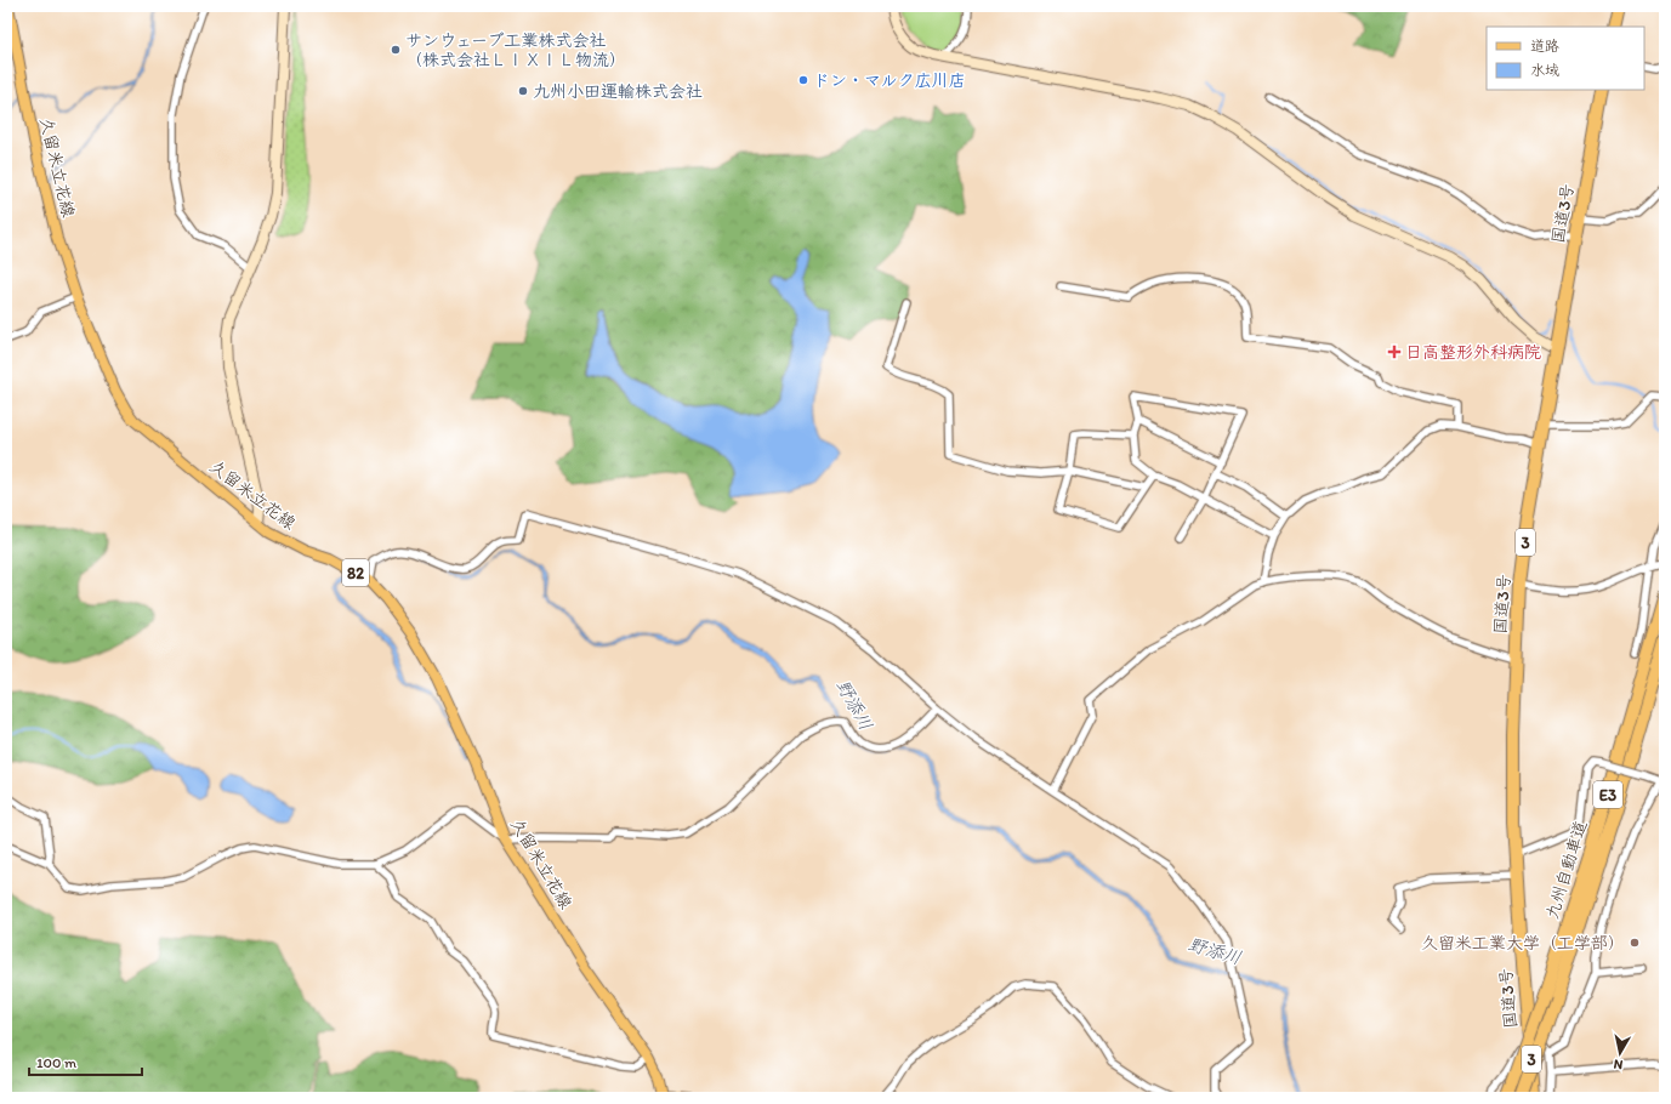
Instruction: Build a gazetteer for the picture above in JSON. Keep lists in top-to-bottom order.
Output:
{
  "streets": {
    "highway": [
      "国道3号",
      "3",
      "E3",
      "九州自動車道"
    ],
    "main road": ["久留米立花線", "82"]
  },
  "water": ["野添川"],
  "places": {
    "other": [
      "サンウェーブ工業株式会社 （株式会社ＬＩＸＩＬ物流）",
      "ドン・マルク広川店",
      "九州小田運輸株式会社",
      "久留米工業大学（工学部）"
    ],
    "health": ["日高整形外科病院"]
  },
  "legend": ["道路", "水域"],
  "scale_bar": "100 m",
  "north": "bottom"
}
